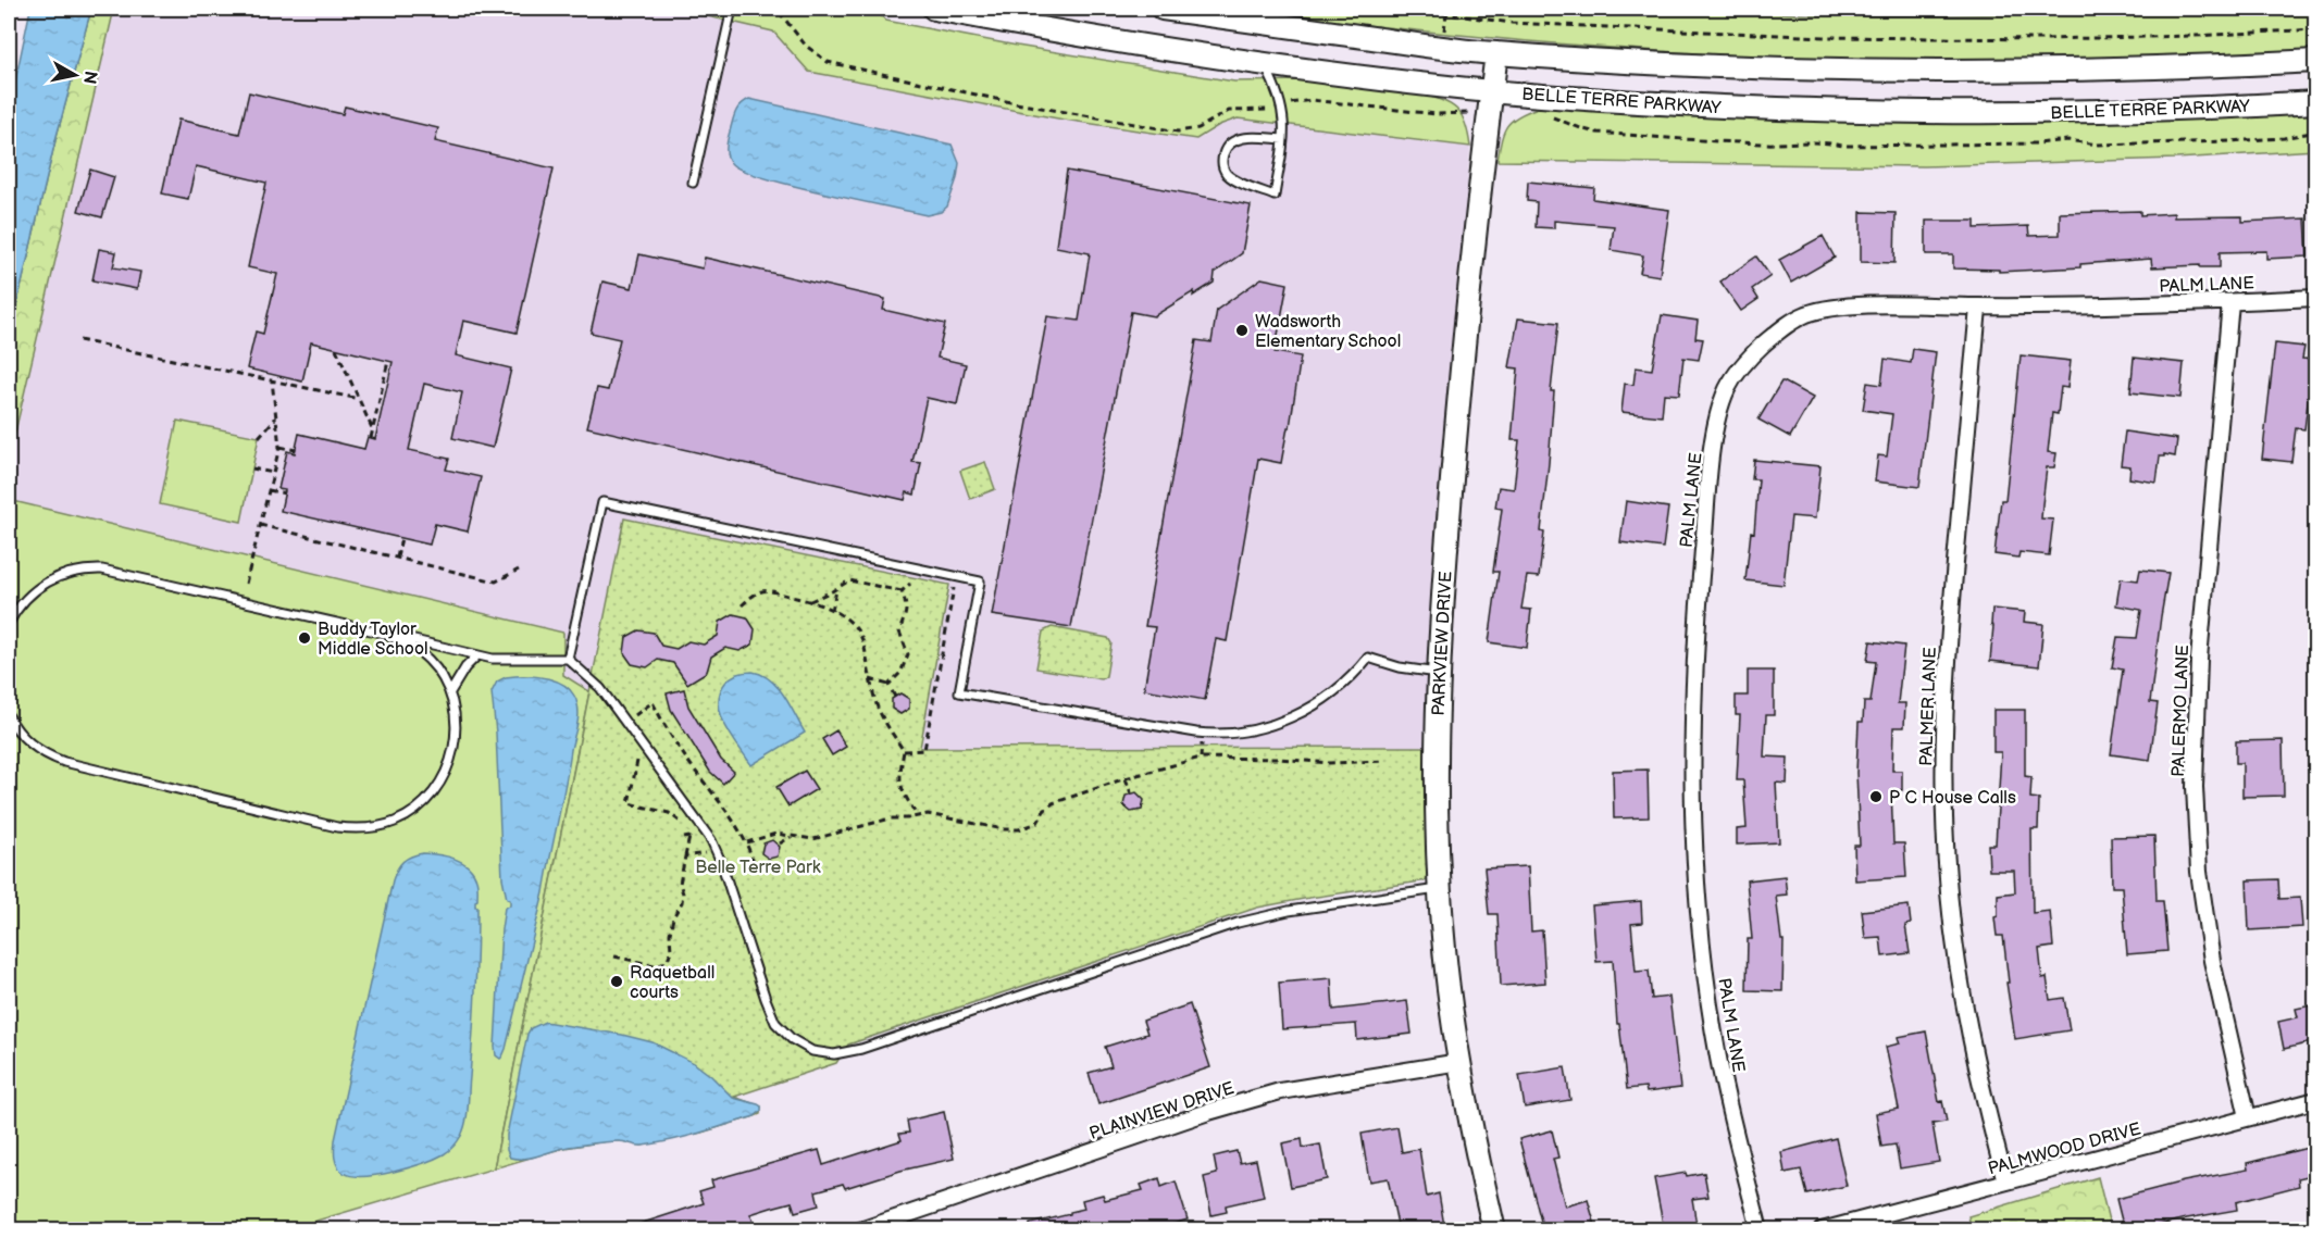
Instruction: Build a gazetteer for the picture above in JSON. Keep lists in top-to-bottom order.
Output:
{
  "streets": {
    "main road": ["BELLE TERRE PARKWAY", "PARKVIEW DRIVE"],
    "street": [
      "PALM LANE",
      "PALMER LANE",
      "PALERMO LANE",
      "PLAINVIEW DRIVE",
      "PALMWOOD DRIVE"
    ]
  },
  "crossings": [
    ["BELLE TERRE PARKWAY", "PARKVIEW DRIVE"],
    ["PALM LANE", "PALMER LANE"],
    ["PALM LANE", "PALERMO LANE"],
    ["PARKVIEW DRIVE", "PLAINVIEW DRIVE"],
    ["PALMER LANE", "PALMWOOD DRIVE"],
    ["PALERMO LANE", "PALMWOOD DRIVE"]
  ],
  "parks": ["Belle Terre Park"],
  "places": [
    "Wadsworth Elementary School",
    "Buddy Taylor Middle School",
    "P C House Calls",
    "Raquetball courts"
  ],
  "north": "right"
}
